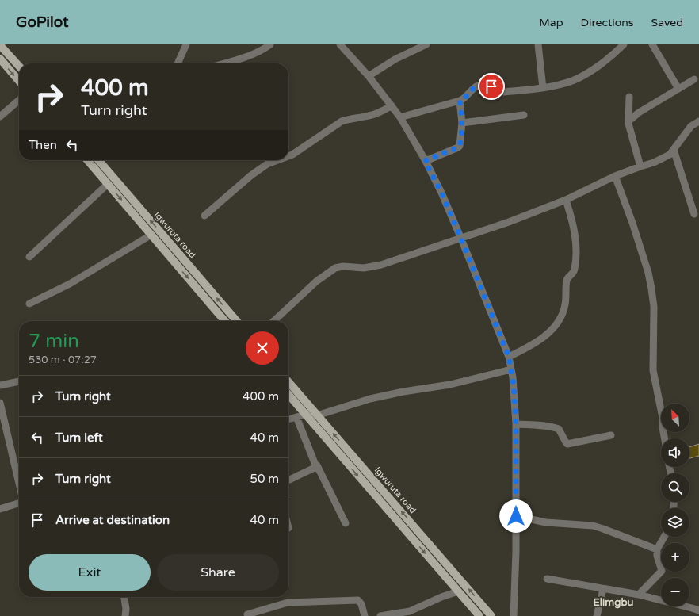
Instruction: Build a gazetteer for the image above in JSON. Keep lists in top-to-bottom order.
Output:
{
  "streets": {
    "main road": ["Igwuruta road"]
  },
  "districts": ["Elimgbu"],
  "north": "top left",
  "page": {
    "header": "GoPilot",
    "nav": ["Map", "Directions", "Saved"],
    "turn": ["400 m", "Turn right"],
    "then": "Then",
    "heading": ["7 min", "530 m · 07:27"],
    "list": [
      {
        "name": "Turn right",
        "value": "400 m"
      },
      {
        "name": "Turn left",
        "value": "40 m"
      },
      {
        "name": "Turn right",
        "value": "50 m"
      },
      {
        "name": "Arrive at destination",
        "value": "40 m"
      }
    ],
    "map_buttons": ["+", "−"],
    "buttons": ["Exit", "Share"]
  }
}
